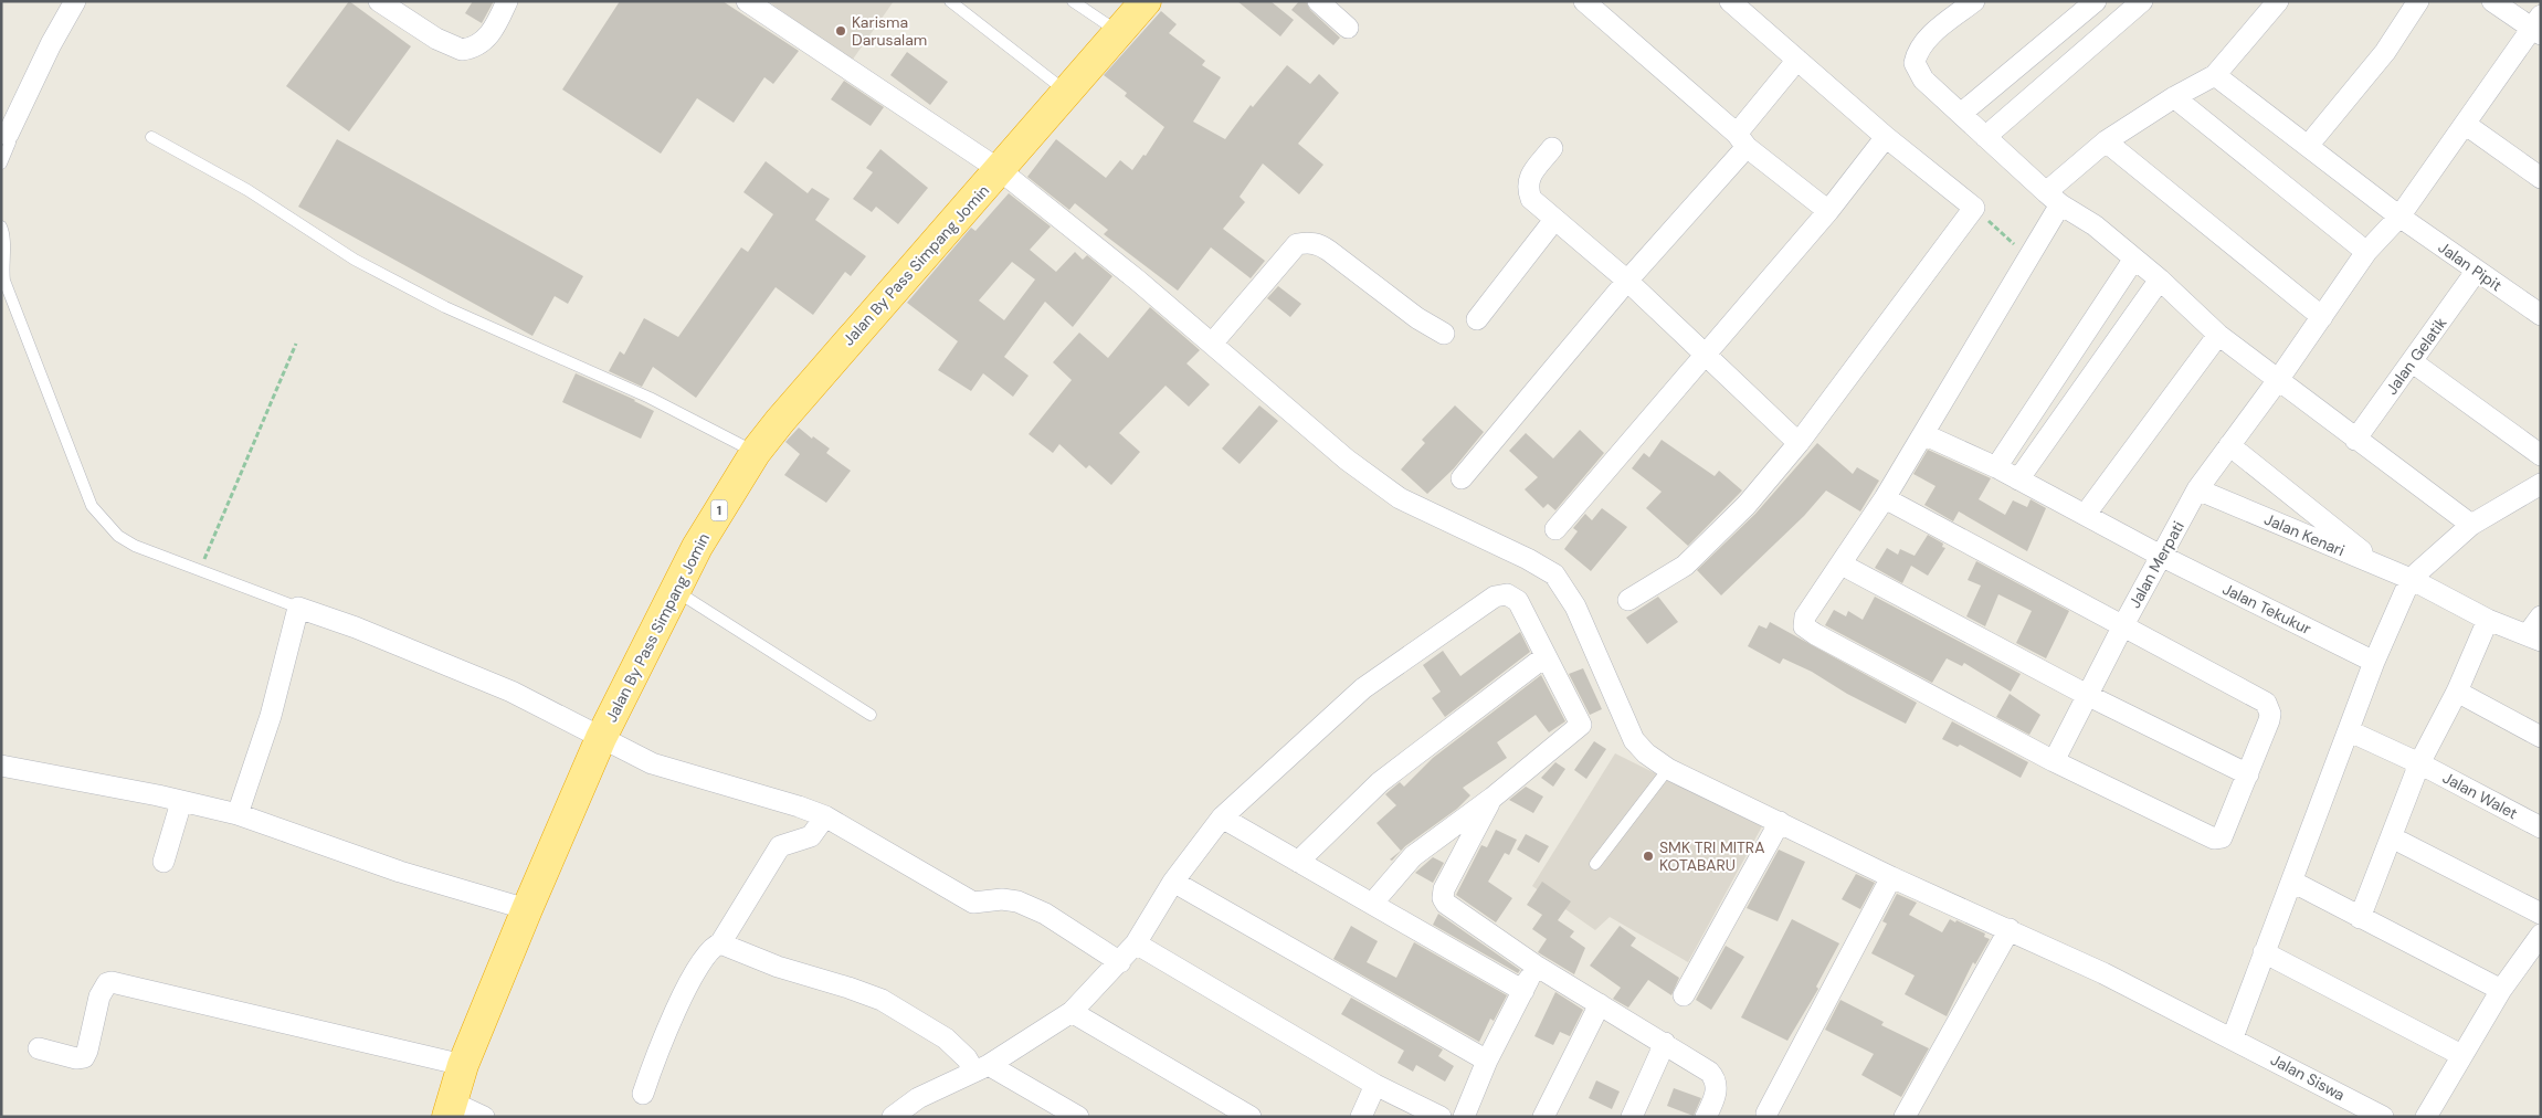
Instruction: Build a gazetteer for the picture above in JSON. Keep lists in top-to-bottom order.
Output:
{
  "streets": {
    "highway": ["Jalan By Pass Simpang Jomin", "1"],
    "street": [
      "Jalan Pipit",
      "Jalan Gelatik",
      "Jalan Kenari",
      "Jalan Merpati",
      "Jalan Tekukur",
      "Jalan Walet",
      "Jalan Siswa"
    ]
  },
  "crossings": [
    ["Jalan By Pass Simpang Jomin", "Jalan Siswa"],
    ["Jalan Pipit", "Jalan Gelatik"],
    ["Jalan Pipit", "Jalan Merpati"],
    ["Jalan Kenari", "Jalan Merpati"],
    ["Jalan Merpati", "Jalan Tekukur"]
  ],
  "places": ["Karisma Darusalam", "SMK TRI MITRA KOTABARU"]
}
